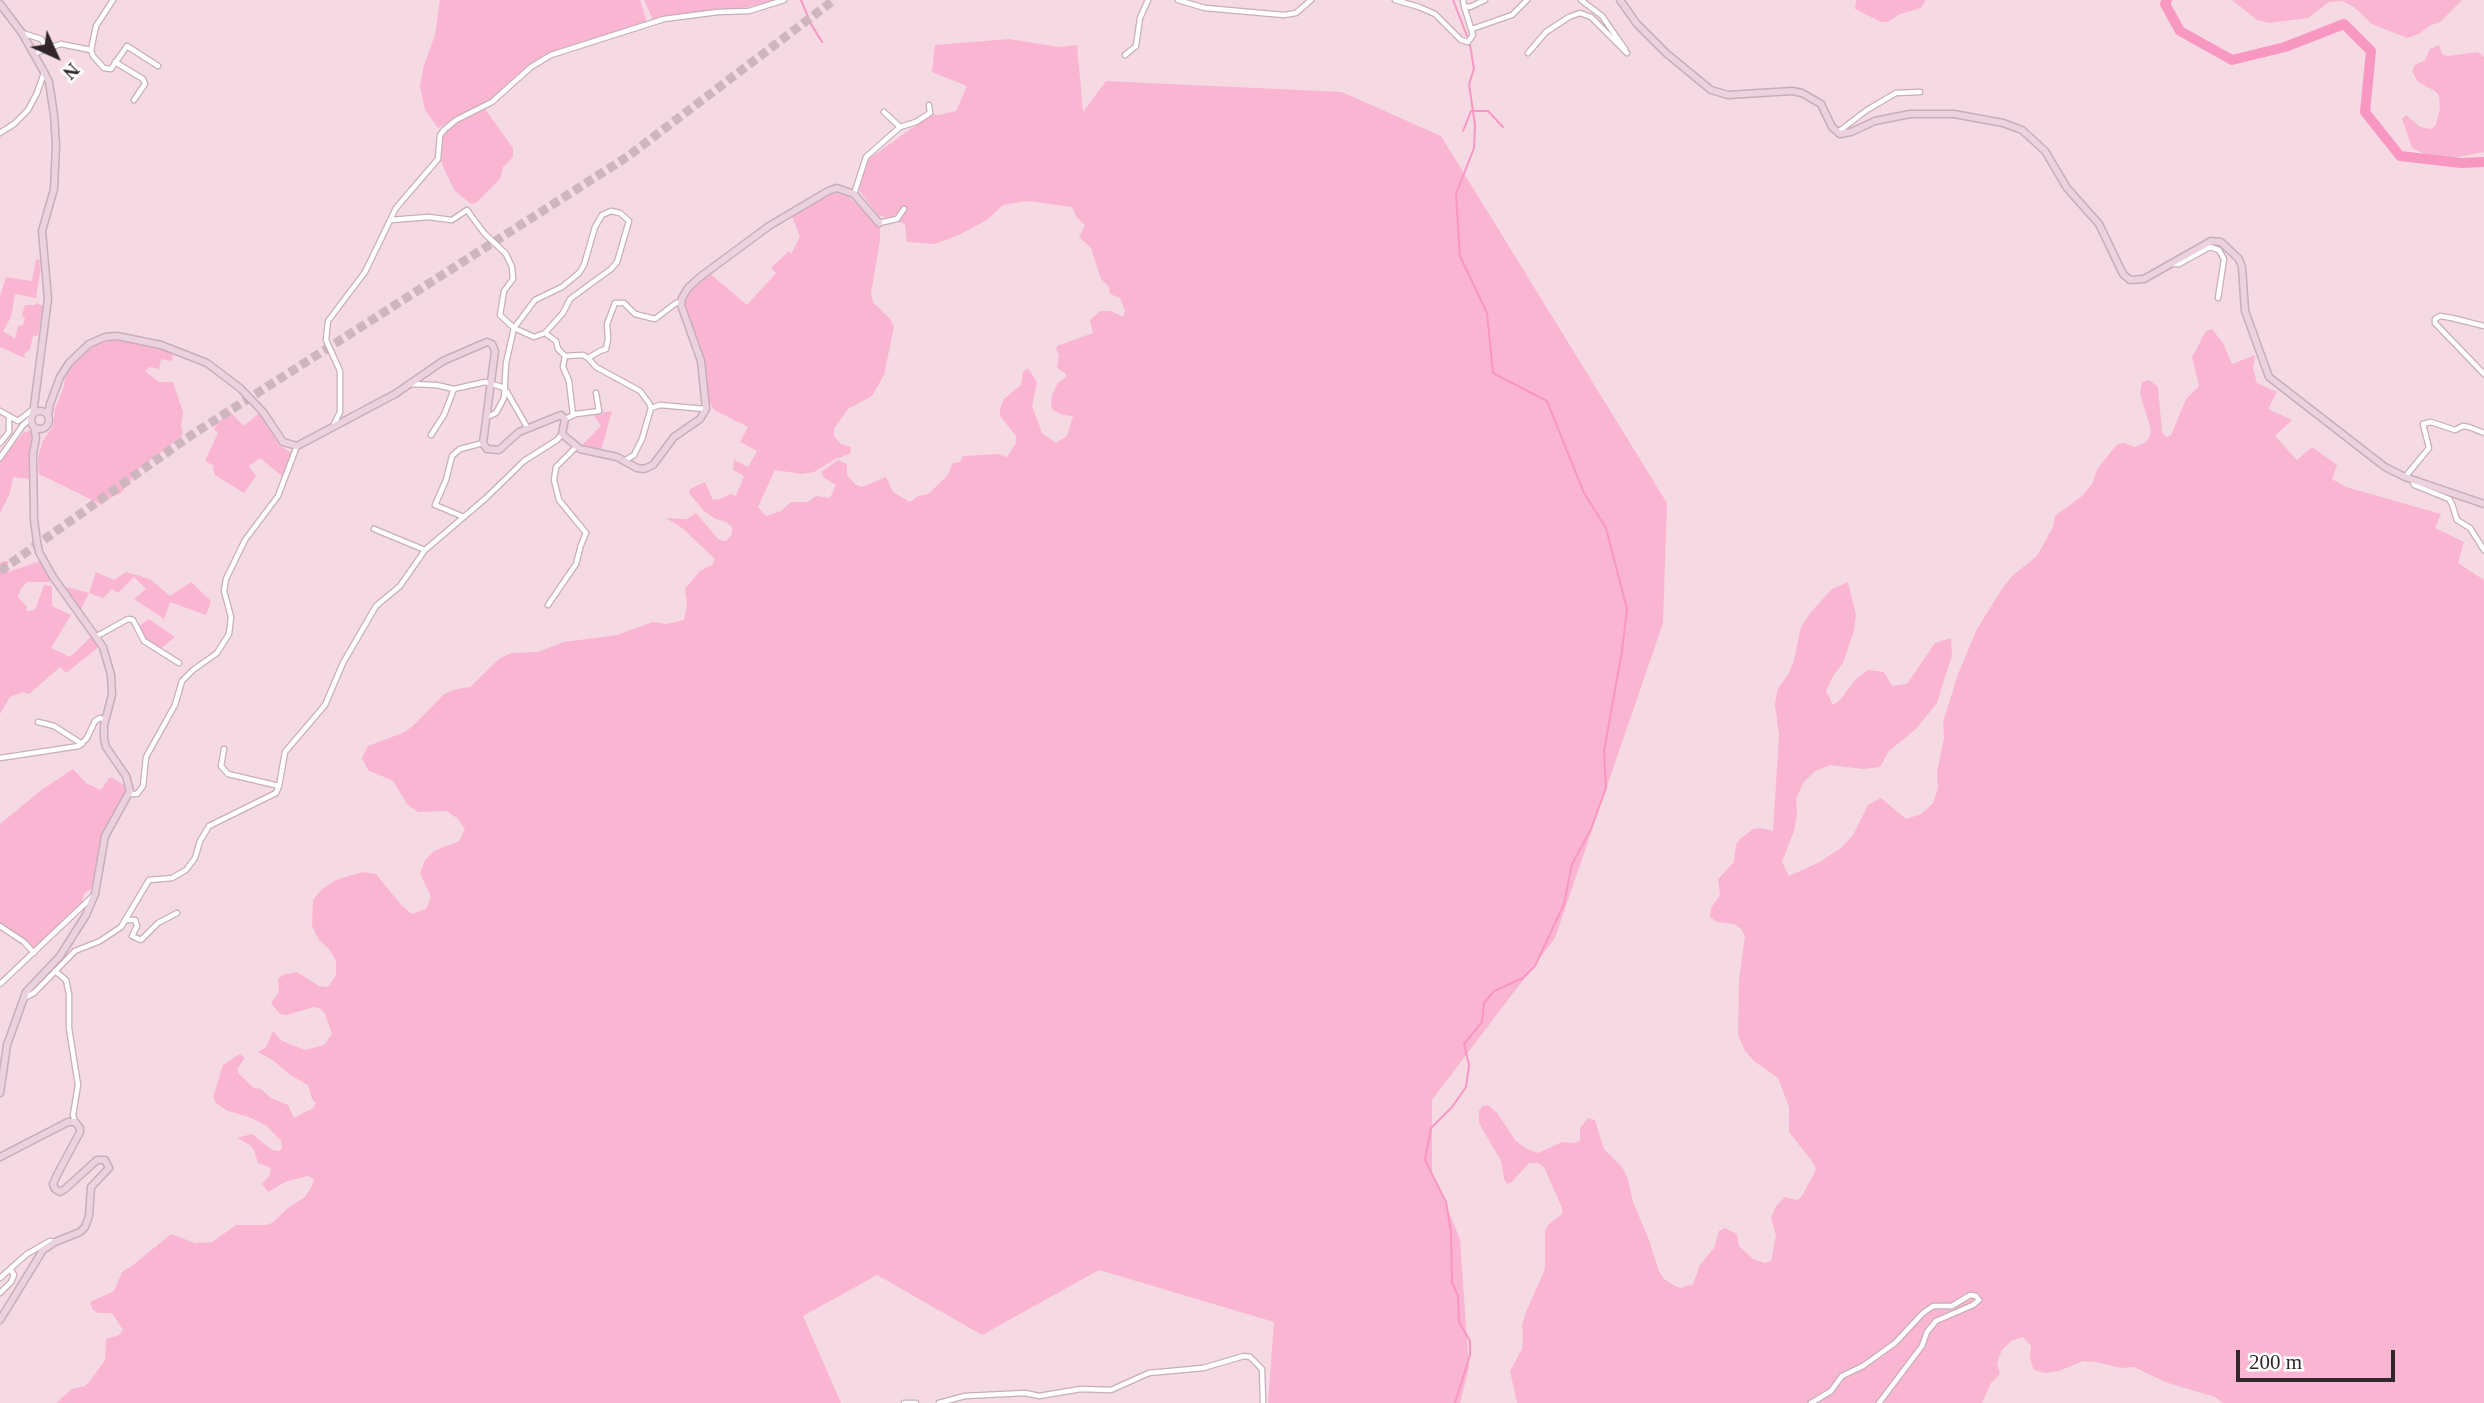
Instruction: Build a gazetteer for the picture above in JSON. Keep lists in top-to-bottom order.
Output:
{
  "scale_bar": "200 m",
  "north": "bottom right"
}
